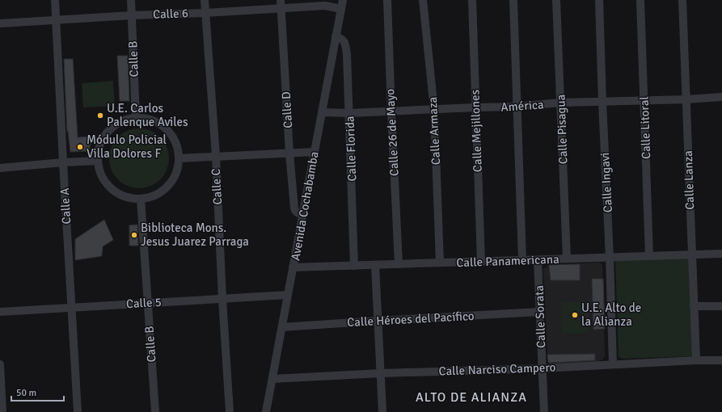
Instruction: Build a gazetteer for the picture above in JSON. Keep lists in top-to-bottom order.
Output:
{
  "streets": {
    "street": [
      "Calle 6",
      "Calle B",
      "América",
      "Calle D",
      "Calle Litoral",
      "Calle Pisagua",
      "Calle Armaza",
      "Calle Mejillones",
      "Calle 26 de Mayo",
      "Calle Florida",
      "Calle Lanza",
      "Calle Ingavi",
      "Calle C",
      "Calle A",
      "Avenida Cochabamba",
      "Calle Panamericana",
      "Calle 5",
      "Calle Sorata",
      "Calle Héroes del Pacífico",
      "Calle Narciso Campero"
    ]
  },
  "crossings": [
    ["Calle 6", "Calle B"],
    ["Calle 6", "Calle D"],
    ["Calle 6", "Calle C"],
    ["Calle 6", "Calle A"],
    ["Calle 6", "Avenida Cochabamba"],
    ["Calle B", "Calle 5"],
    ["América", "Calle Litoral"],
    ["América", "Calle Pisagua"],
    ["América", "Calle Armaza"],
    ["América", "Calle Mejillones"],
    ["América", "Calle 26 de Mayo"],
    ["América", "Calle Florida"],
    ["América", "Calle Lanza"],
    ["América", "Calle Ingavi"],
    ["América", "Avenida Cochabamba"],
    ["Calle D", "Avenida Cochabamba"],
    ["Calle Litoral", "Calle Panamericana"],
    ["Calle Pisagua", "Calle Panamericana"],
    ["Calle Armaza", "Calle Panamericana"],
    ["Calle Mejillones", "Calle Panamericana"],
    ["Calle 26 de Mayo", "Calle Panamericana"],
    ["Calle Florida", "Avenida Cochabamba"],
    ["Calle Florida", "Calle Panamericana"],
    ["Calle Lanza", "Calle Panamericana"],
    ["Calle Lanza", "Calle Narciso Campero"],
    ["Calle Ingavi", "Calle Panamericana"],
    ["Calle Ingavi", "Calle Narciso Campero"],
    ["Calle C", "Calle 5"],
    ["Calle A", "Calle 5"],
    ["Avenida Cochabamba", "Calle Panamericana"],
    ["Avenida Cochabamba", "Calle 5"],
    ["Avenida Cochabamba", "Calle Héroes del Pacífico"],
    ["Avenida Cochabamba", "Calle Narciso Campero"],
    ["Calle Panamericana", "Calle Sorata"],
    ["Calle Sorata", "Calle Héroes del Pacífico"],
    ["Calle Sorata", "Calle Narciso Campero"]
  ],
  "districts": ["ALTO DE ALIANZA"],
  "places": [
    "U.E. Carlos Palenque Aviles",
    "Módulo Policial Villa Dolores F",
    "Biblioteca Mons. Jesus Juarez Parraga",
    "U.E. Alto de la Alianza"
  ],
  "scale_bar": "50 m"
}
